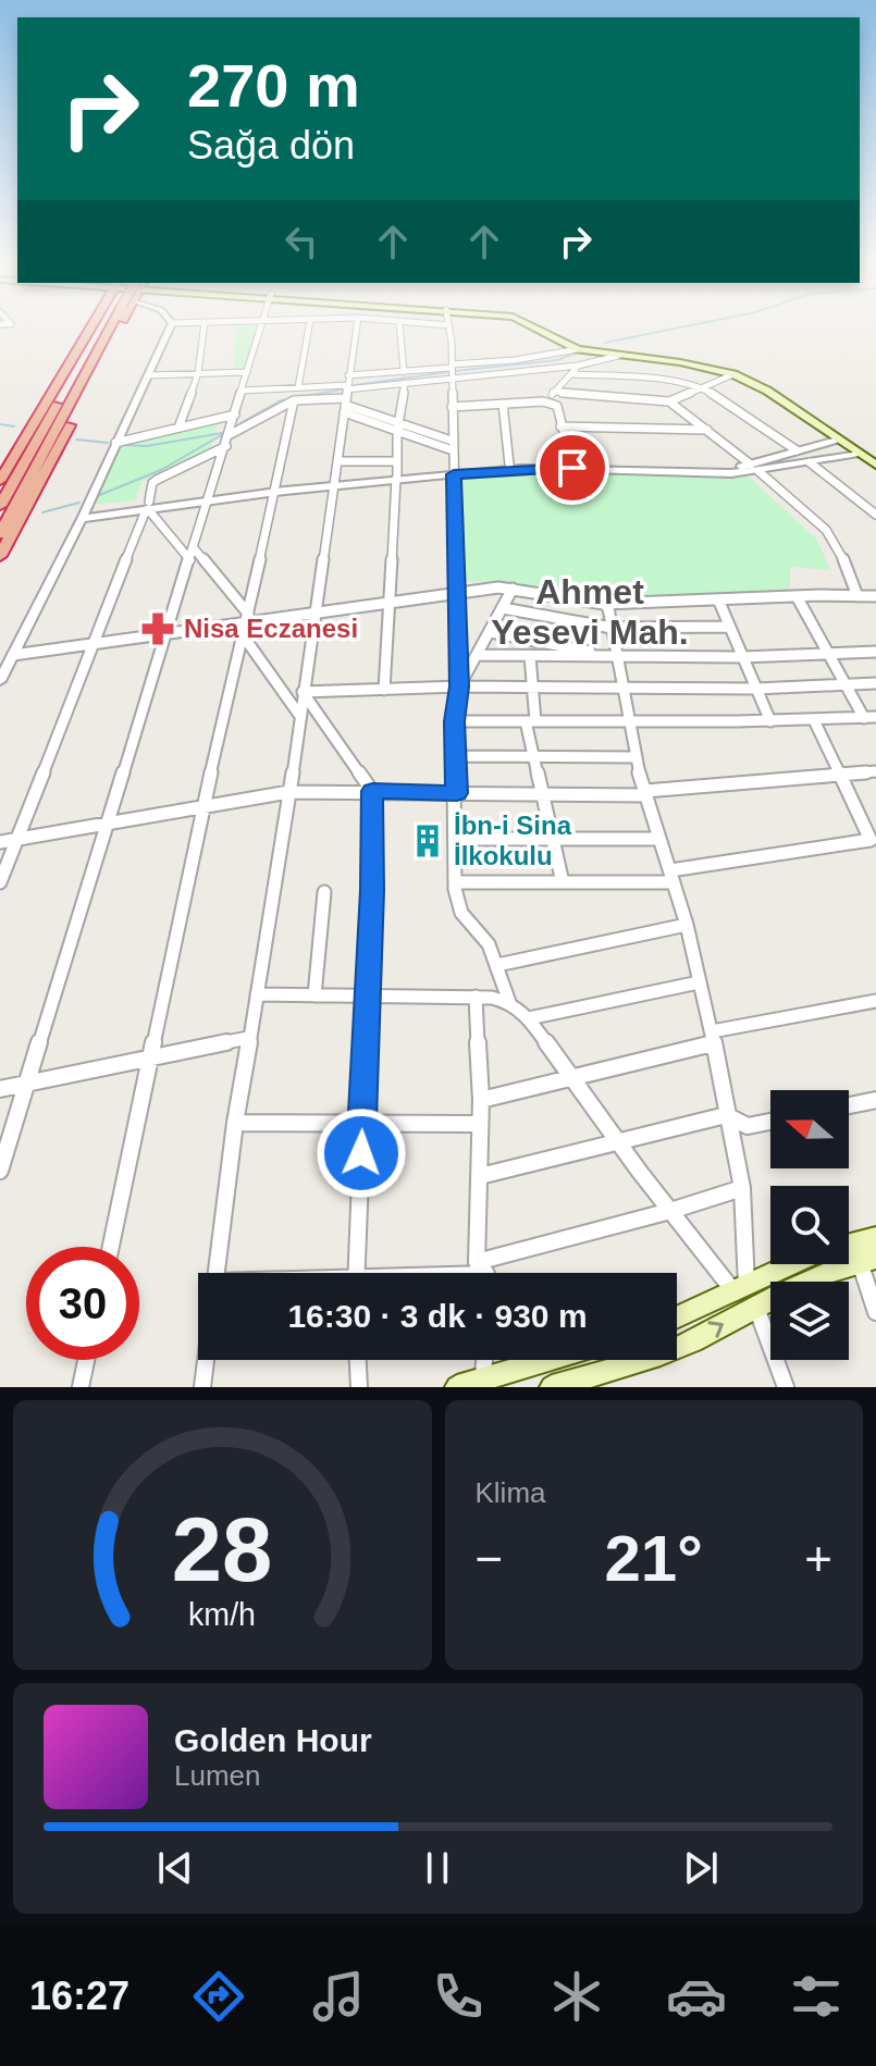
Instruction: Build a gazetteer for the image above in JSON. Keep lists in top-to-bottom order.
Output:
{
  "districts": ["Ahmet Yesevi Mah."],
  "places": {
    "pharmacy": ["Nisa Eczanesi"],
    "building": ["İbn-i Sina İlkokulu"]
  },
  "north": "left",
  "page": {
    "turn": ["270 m", "Sağa dön"],
    "limit": "30",
    "trip": "16:30 · 3 dk · 930 m",
    "tile": "Klima",
    "heat": ["−", "21°", "+"],
    "song": ["Golden Hour", "Lumen"],
    "tabs": "16:27",
    "gauge": ["28", "km/h"]
  }
}
